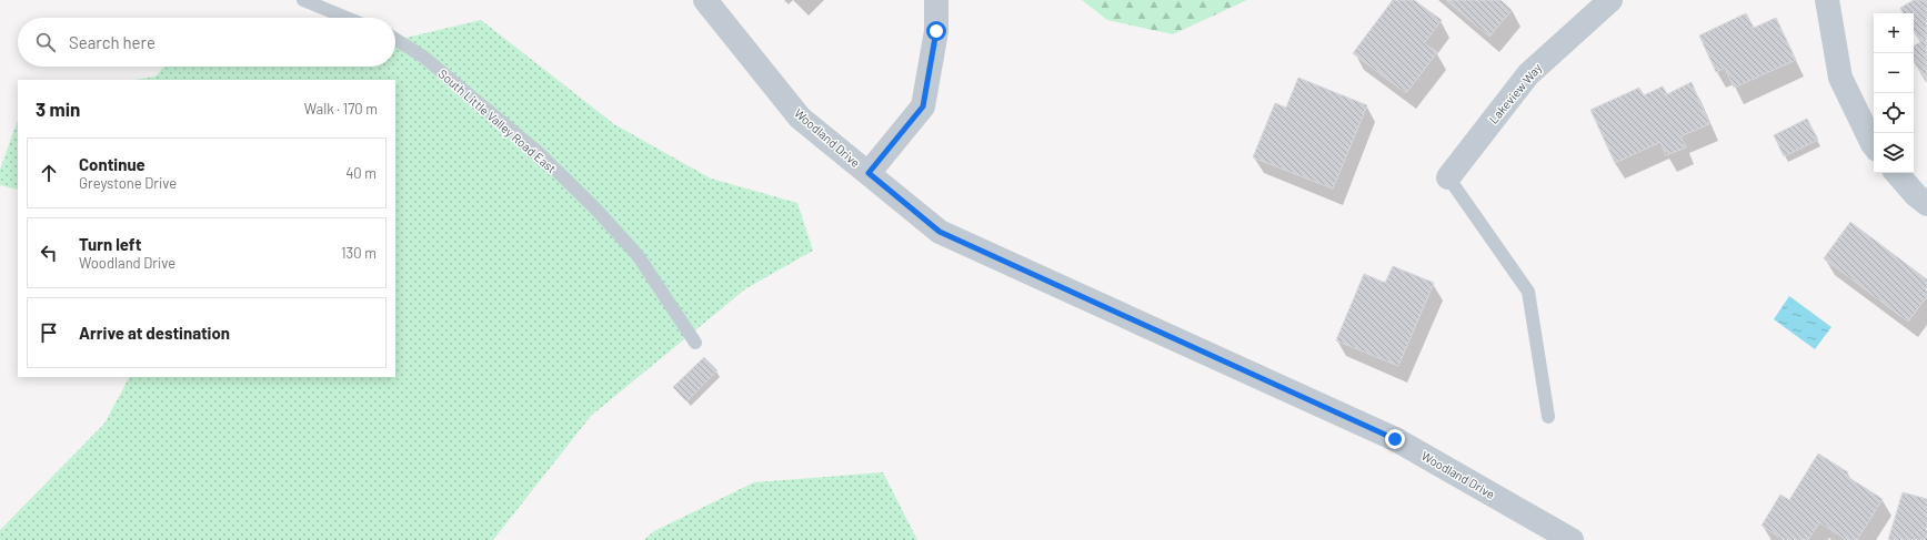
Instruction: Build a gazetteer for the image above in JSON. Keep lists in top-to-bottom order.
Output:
{
  "streets": {
    "street": ["Lakeview Way", "Woodland Drive"],
    "lane": ["South Little Valley Road East"]
  },
  "page": {
    "map_buttons": ["+", "−"],
    "search": "Search here",
    "heading": ["3 min", "Walk · 170 m"],
    "list": [
      ["Continue", "Greystone Drive", "40 m"],
      ["Turn left", "Woodland Drive", "130 m"],
      "Arrive at destination"
    ]
  }
}
